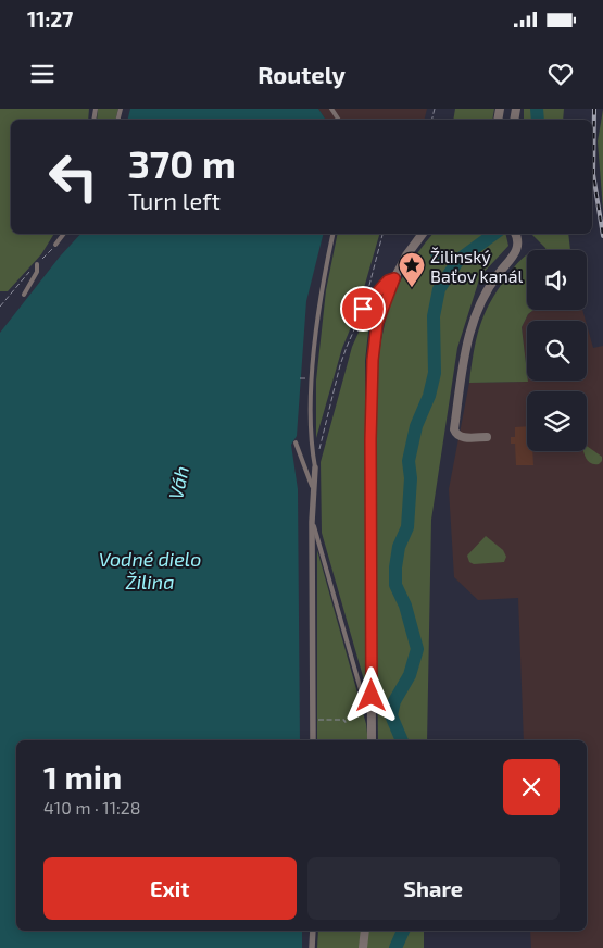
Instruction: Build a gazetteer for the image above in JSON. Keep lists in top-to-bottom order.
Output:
{
  "water": ["Váh", "Vodné dielo Žilina"],
  "places": {
    "place": ["Žilinský Baťov kanál"]
  },
  "page": {
    "status": "11:27",
    "header": "Routely",
    "turn": ["370 m", "Turn left"],
    "heading": ["1 min", "410 m · 11:28"],
    "buttons": ["Exit", "Share"]
  }
}
